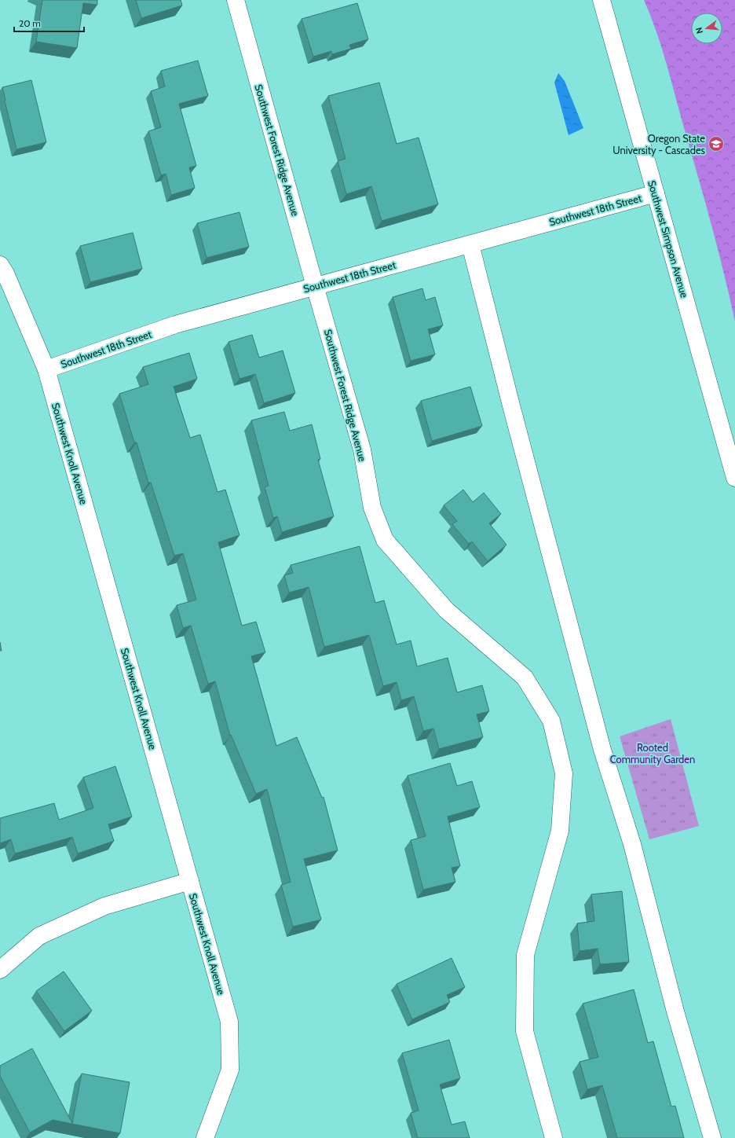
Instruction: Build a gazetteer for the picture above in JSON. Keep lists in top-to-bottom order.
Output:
{
  "streets": {
    "street": [
      "Southwest Forest Ridge Avenue",
      "Southwest 18th Street",
      "Southwest Simpson Avenue",
      "Southwest Knoll Avenue"
    ]
  },
  "crossings": [
    ["Southwest Forest Ridge Avenue", "Southwest 18th Street"],
    ["Southwest 18th Street", "Southwest Simpson Avenue"],
    ["Southwest 18th Street", "Southwest Knoll Avenue"]
  ],
  "parks": ["Rooted Community Garden"],
  "places": {
    "school or university": ["Oregon State University - Cascades"]
  },
  "scale_bar": "20 m",
  "north": "left"
}
